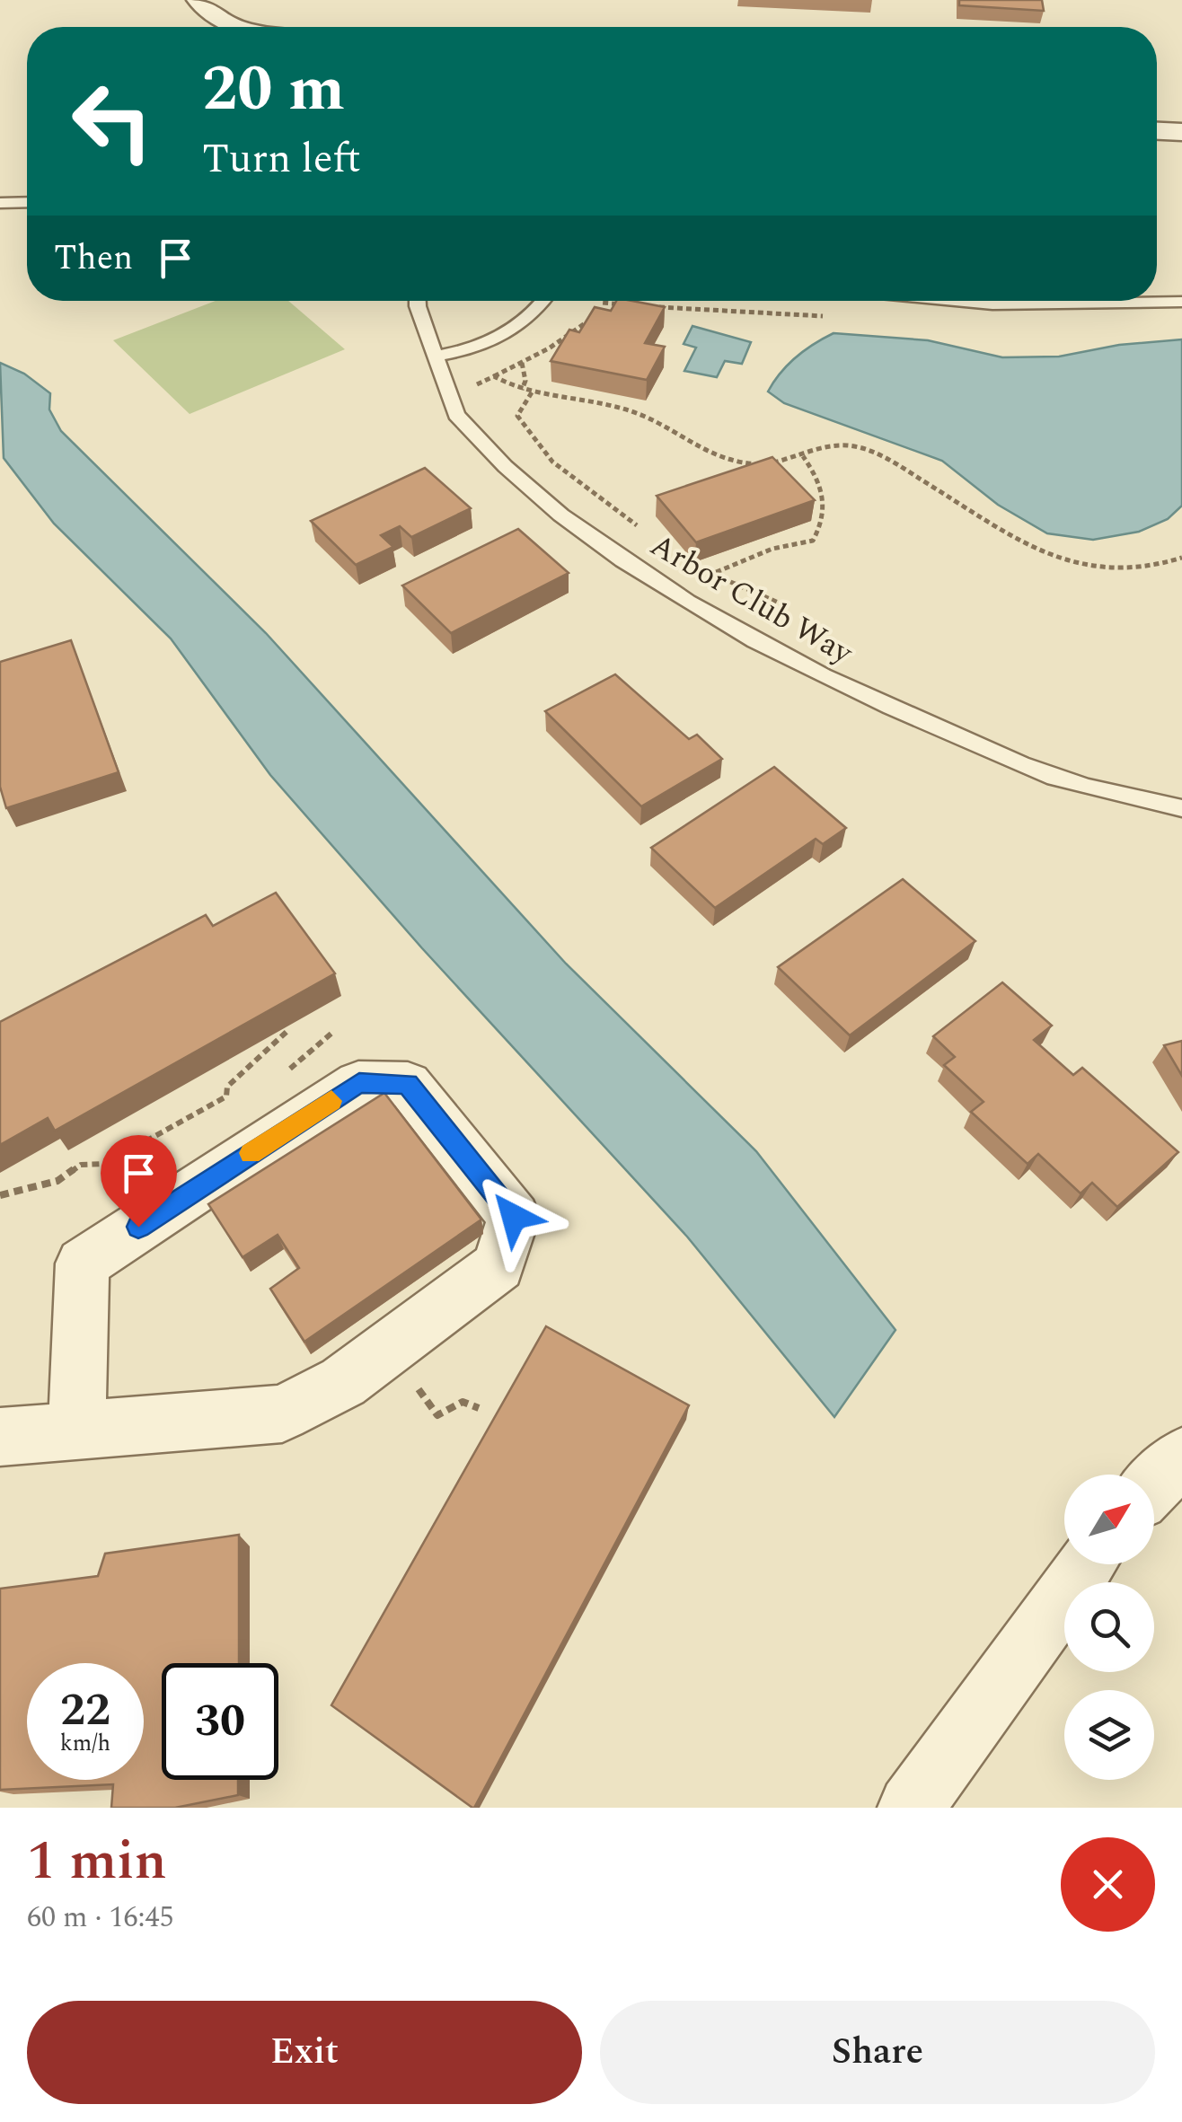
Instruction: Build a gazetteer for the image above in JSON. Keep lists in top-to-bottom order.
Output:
{
  "streets": {
    "lane": ["Arbor Club Way"]
  },
  "north": "top right",
  "page": {
    "turn": ["20 m", "Turn left"],
    "then": "Then",
    "speed": "22 km/h",
    "limit": "30",
    "heading": ["1 min", "60 m · 16:45"],
    "buttons": ["Exit", "Share"]
  }
}
